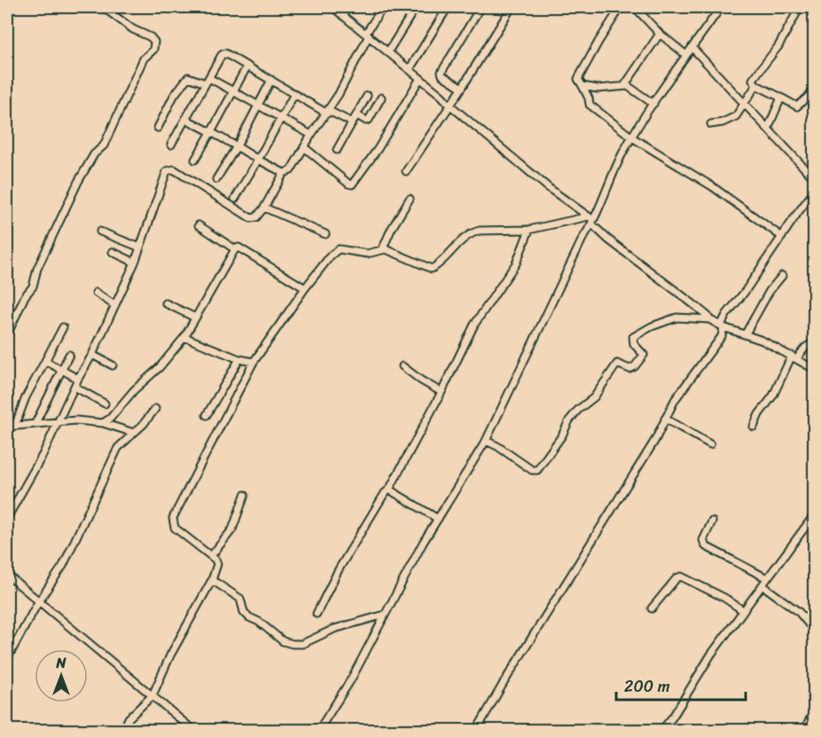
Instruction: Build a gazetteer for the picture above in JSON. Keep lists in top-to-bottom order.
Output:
{
  "scale_bar": "200 m",
  "north": "top"
}
